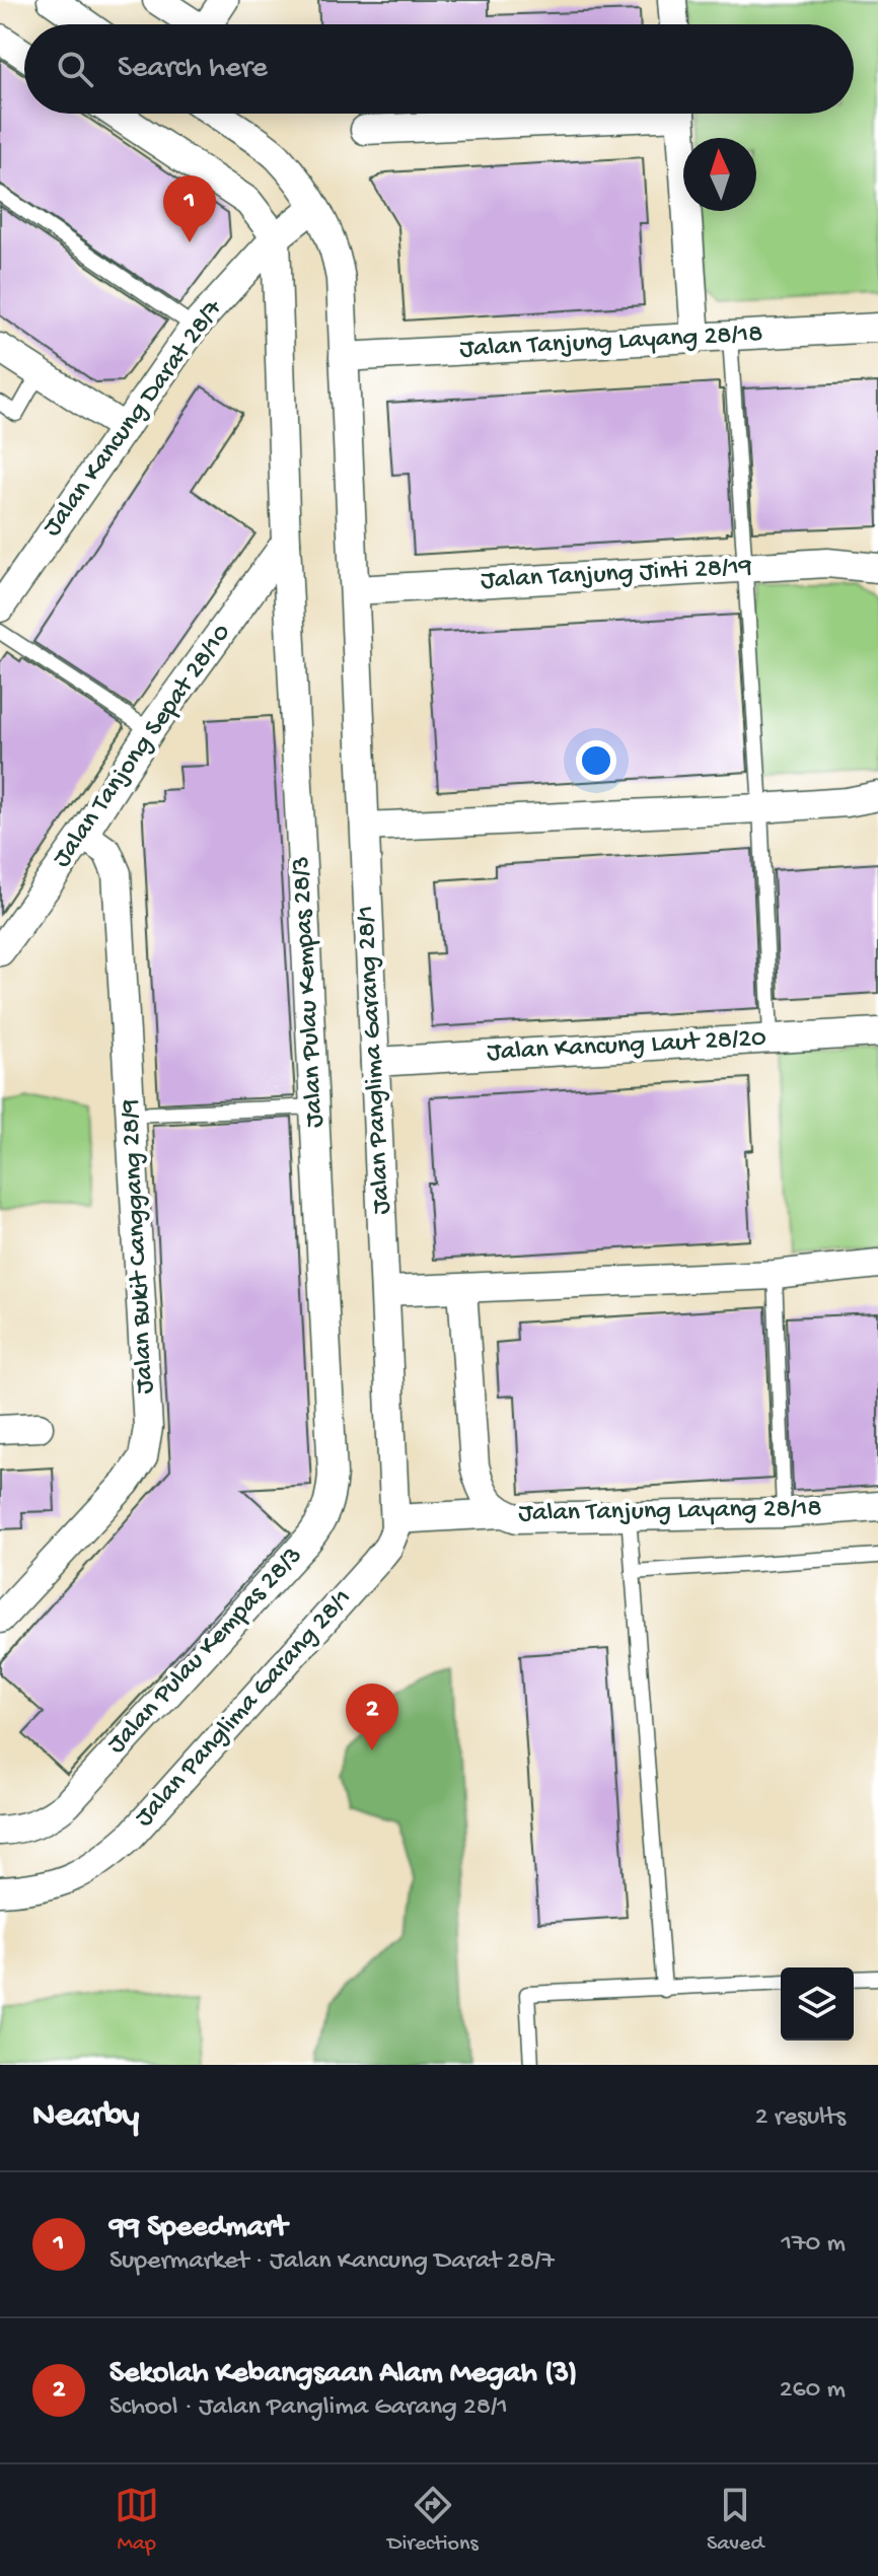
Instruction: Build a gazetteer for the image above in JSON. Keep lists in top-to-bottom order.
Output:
{
  "streets": {
    "street": [
      "Jalan Tanjung Layang 28/18",
      "Jalan Kancung Darat 28/7",
      "Jalan Tanjung Jinti 28/19",
      "Jalan Tanjong Sepat 28/10",
      "Jalan Pulau Kempas 28/3",
      "Jalan Kancung Laut 28/20",
      "Jalan Panglima Garang 28/1",
      "Jalan Bukit Canggang 28/9"
    ]
  },
  "crossings": [
    ["Jalan Tanjung Layang 28/18", "Jalan Panglima Garang 28/1"],
    ["Jalan Kancung Darat 28/7", "Jalan Pulau Kempas 28/3"],
    ["Jalan Kancung Darat 28/7", "Jalan Panglima Garang 28/1"],
    ["Jalan Tanjung Jinti 28/19", "Jalan Panglima Garang 28/1"],
    ["Jalan Tanjong Sepat 28/10", "Jalan Pulau Kempas 28/3"],
    ["Jalan Tanjong Sepat 28/10", "Jalan Bukit Canggang 28/9"],
    ["Jalan Kancung Laut 28/20", "Jalan Panglima Garang 28/1"]
  ],
  "north": "top",
  "page": {
    "search": "Search here",
    "pins": ["1", "2"],
    "heading": ["Nearby", "2 results"],
    "list": [
      {
        "mark": "1",
        "name": "99 Speedmart",
        "note": "Supermarket · Jalan Kancung Darat 28/7",
        "value": "170 m"
      },
      {
        "mark": "2",
        "name": "Sekolah Kebangsaan Alam Megah (3)",
        "note": "School · Jalan Panglima Garang 28/1",
        "value": "260 m"
      }
    ],
    "nav": ["Map", "Directions", "Saved"]
  }
}
